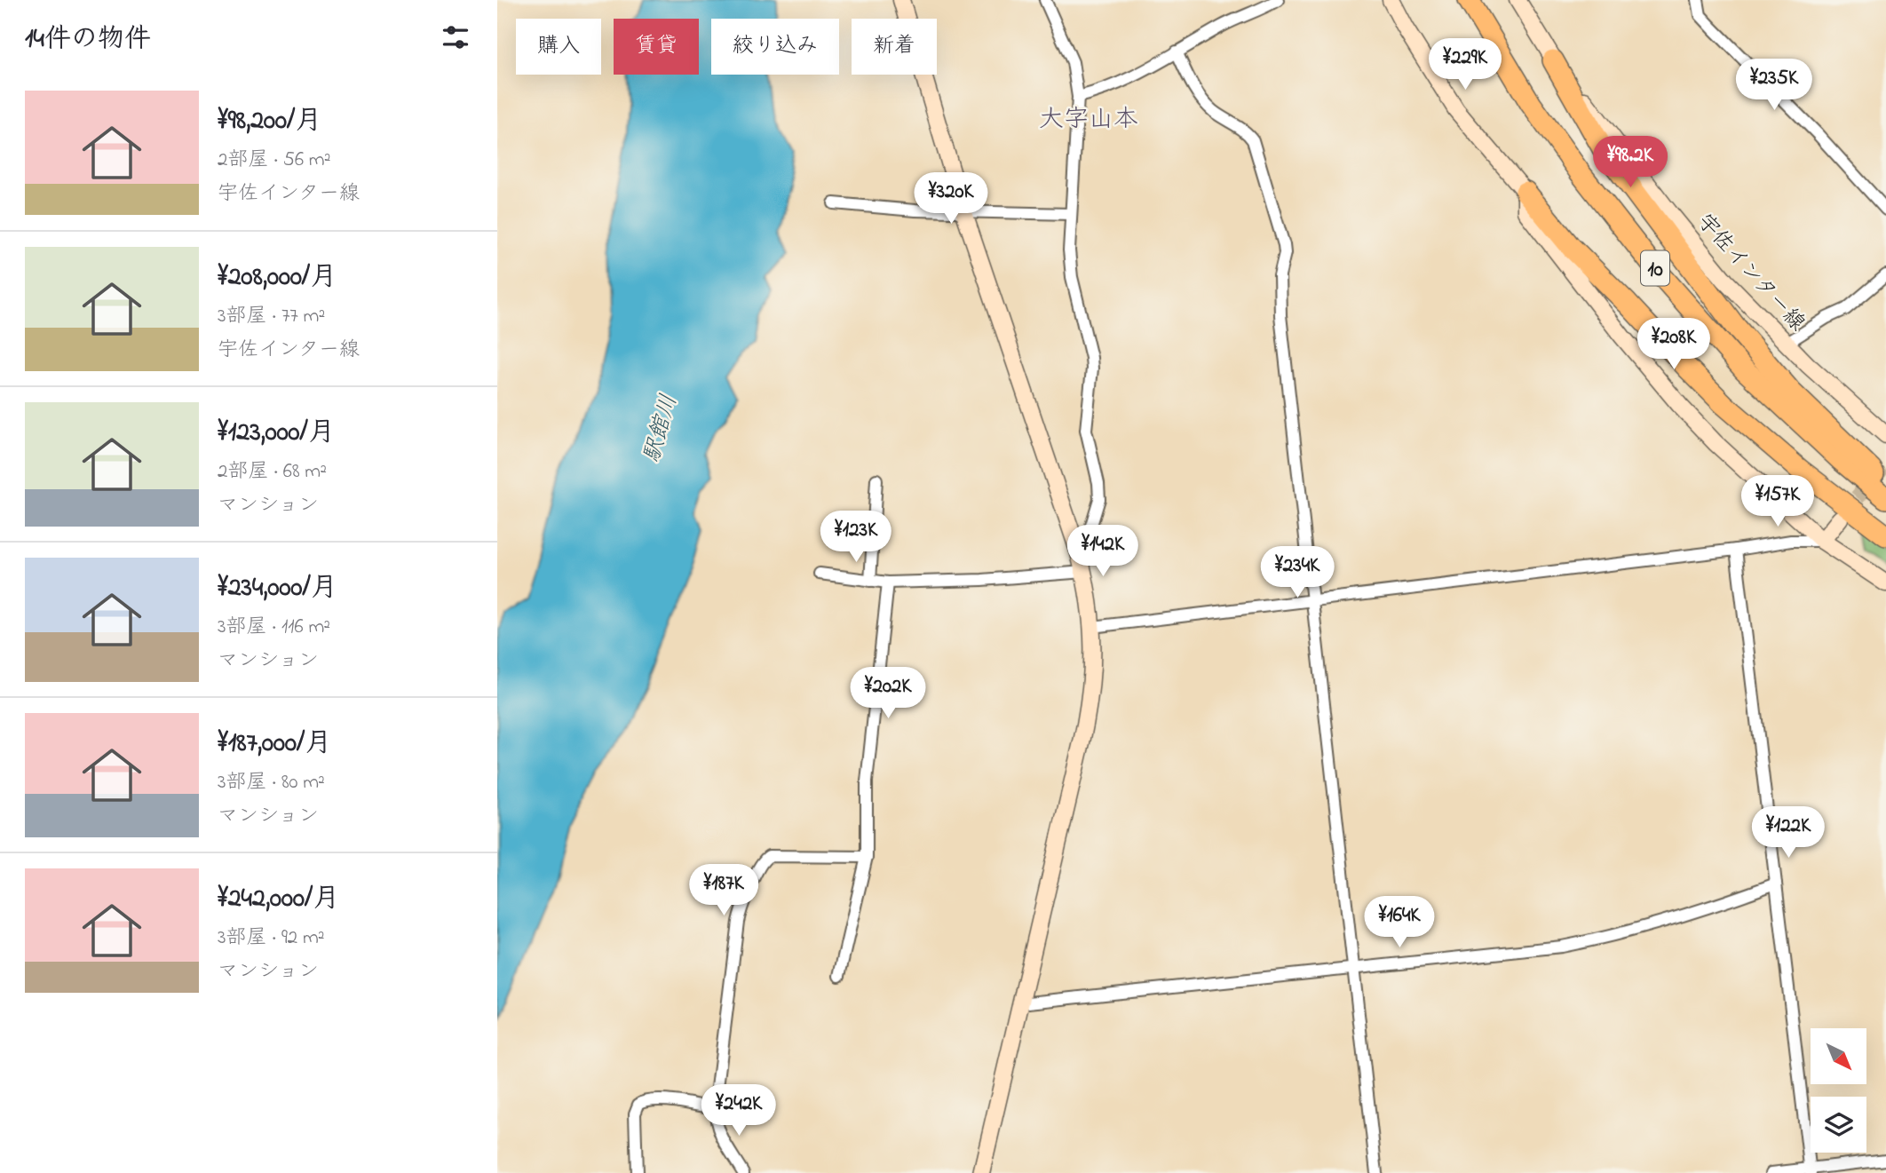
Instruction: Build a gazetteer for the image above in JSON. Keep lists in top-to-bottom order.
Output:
{
  "streets": {
    "highway": ["10"],
    "main road": ["宇佐インター線"]
  },
  "districts": ["大字山本"],
  "water": ["駅館川"],
  "north": "bottom right",
  "page": {
    "heading": "14件の物件",
    "chip": [
      "購入",
      "賃貸",
      "絞り込み",
      "新着"
    ],
    "price": [
      "¥229K",
      "¥235K",
      "¥98.2K",
      "¥320K",
      "¥208K",
      "¥157K",
      "¥123K",
      "¥142K",
      "¥234K",
      "¥202K",
      "¥122K",
      "¥187K",
      "¥164K",
      "¥242K"
    ],
    "list": [
      {
        "name": "¥98,200/月",
        "note": "2部屋 · 56 m² · 宇佐インター線"
      },
      {
        "name": "¥208,000/月",
        "note": "3部屋 · 77 m² · 宇佐インター線"
      },
      {
        "name": "¥123,000/月",
        "note": "2部屋 · 68 m² · マンション"
      },
      {
        "name": "¥234,000/月",
        "note": "3部屋 · 116 m² · マンション"
      },
      {
        "name": "¥187,000/月",
        "note": "3部屋 · 80 m² · マンション"
      },
      {
        "name": "¥242,000/月",
        "note": "3部屋 · 92 m² · マンション"
      }
    ]
  }
}
